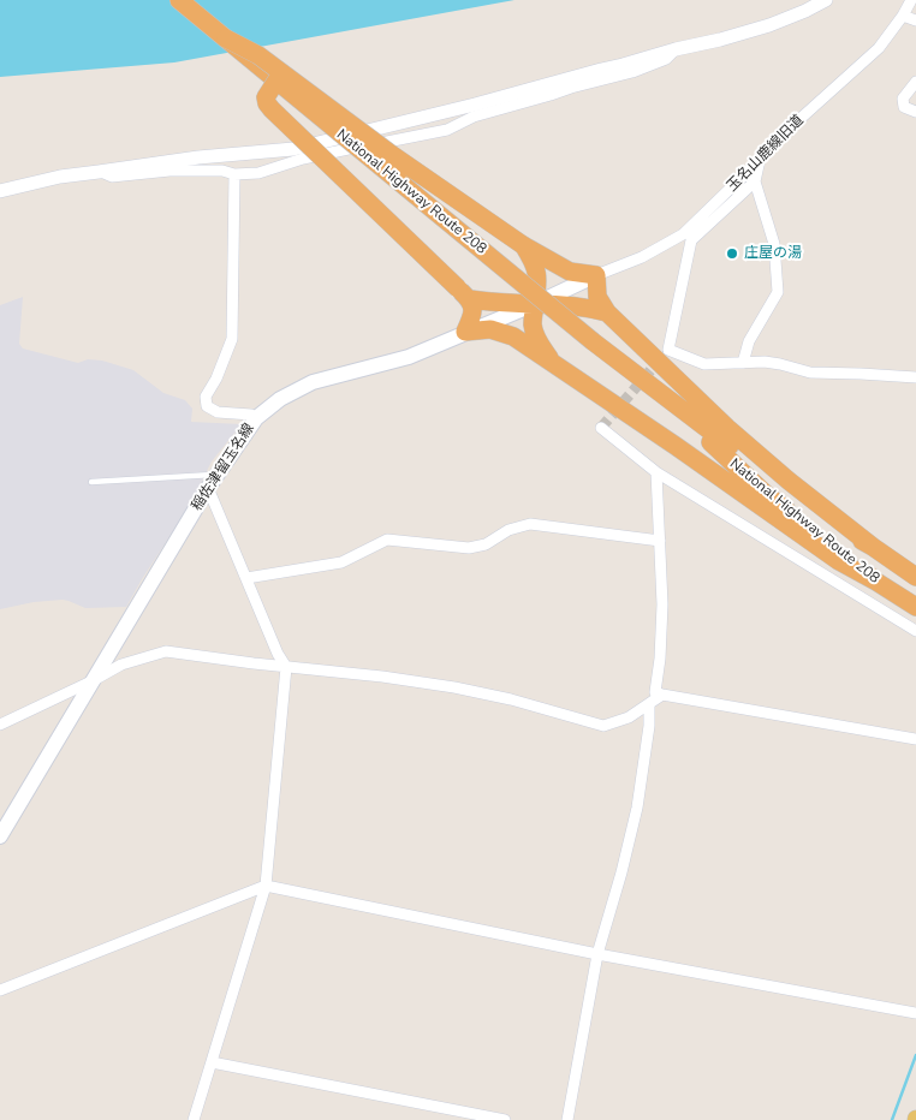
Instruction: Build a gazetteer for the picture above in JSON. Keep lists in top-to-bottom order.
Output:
{
  "streets": {
    "highway": ["National Highway Route 208"],
    "main road": ["稲佐津留玉名線"],
    "street": ["玉名山鹿線旧道"]
  },
  "crossings": [
    ["玉名山鹿線旧道", "稲佐津留玉名線"]
  ],
  "places": ["庄屋の湯"]
}
